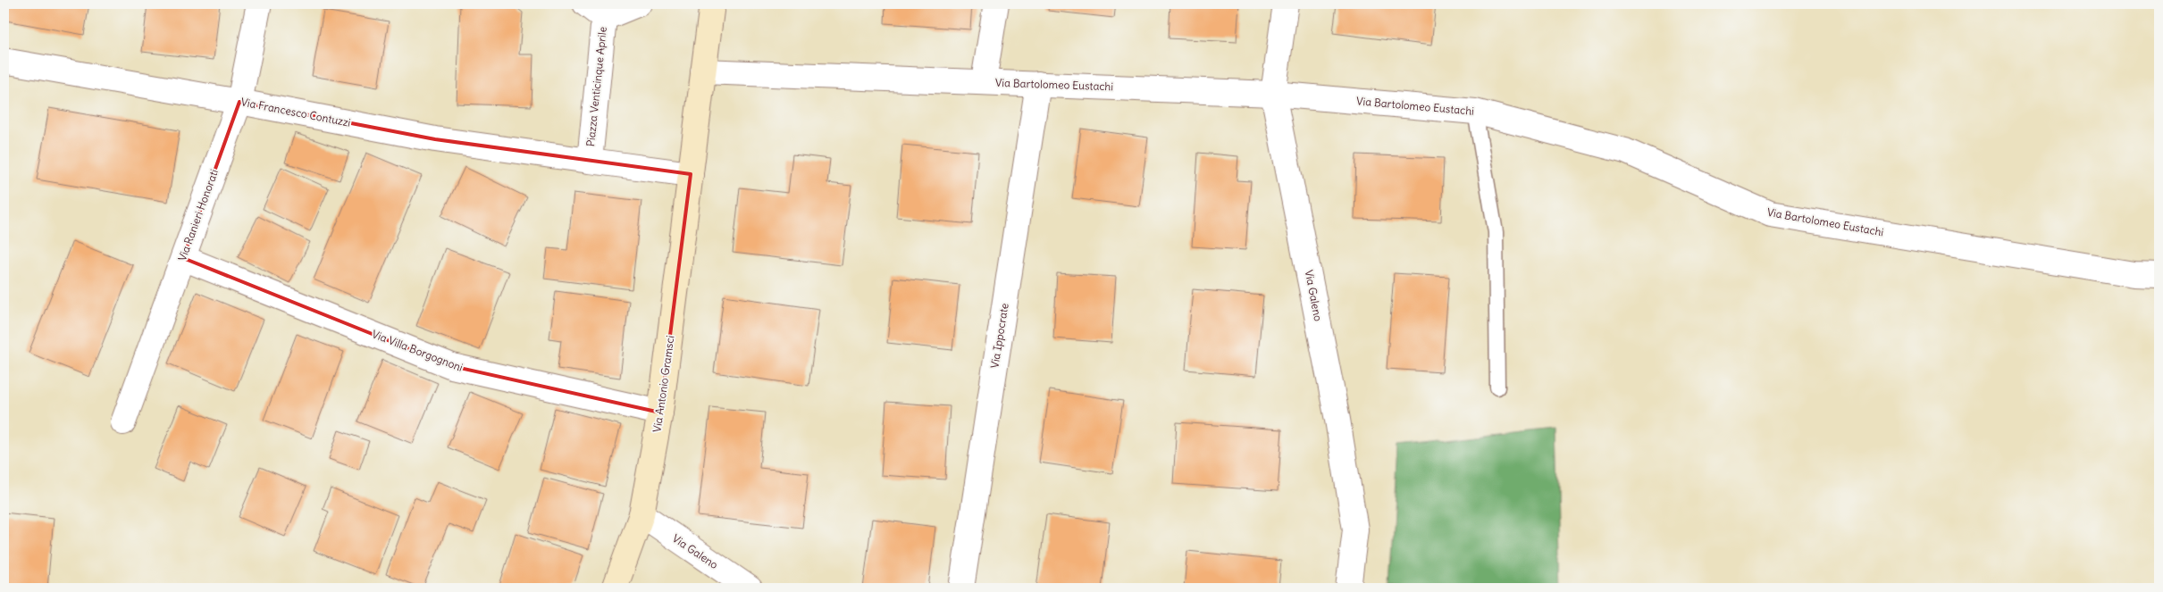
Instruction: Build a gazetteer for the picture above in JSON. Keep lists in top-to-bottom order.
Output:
{
  "streets": {
    "street": [
      "Via Bartolomeo Eustachi",
      "Piazza Venticinque Aprile",
      "Via Francesco Contuzzi",
      "Via Ranieri Honorati",
      "Via Galeno",
      "Via Ippocrate",
      "Via Villa Borgognoni",
      "Via Antonio Gramsci"
    ]
  },
  "crossings": [
    ["Via Bartolomeo Eustachi", "Via Galeno"],
    ["Via Bartolomeo Eustachi", "Via Ippocrate"],
    ["Piazza Venticinque Aprile", "Via Francesco Contuzzi"],
    ["Piazza Venticinque Aprile", "Via Antonio Gramsci"],
    ["Via Francesco Contuzzi", "Via Ranieri Honorati"],
    ["Via Ranieri Honorati", "Via Villa Borgognoni"],
    ["Via Galeno", "Via Antonio Gramsci"],
    ["Via Villa Borgognoni", "Via Antonio Gramsci"]
  ]
}
